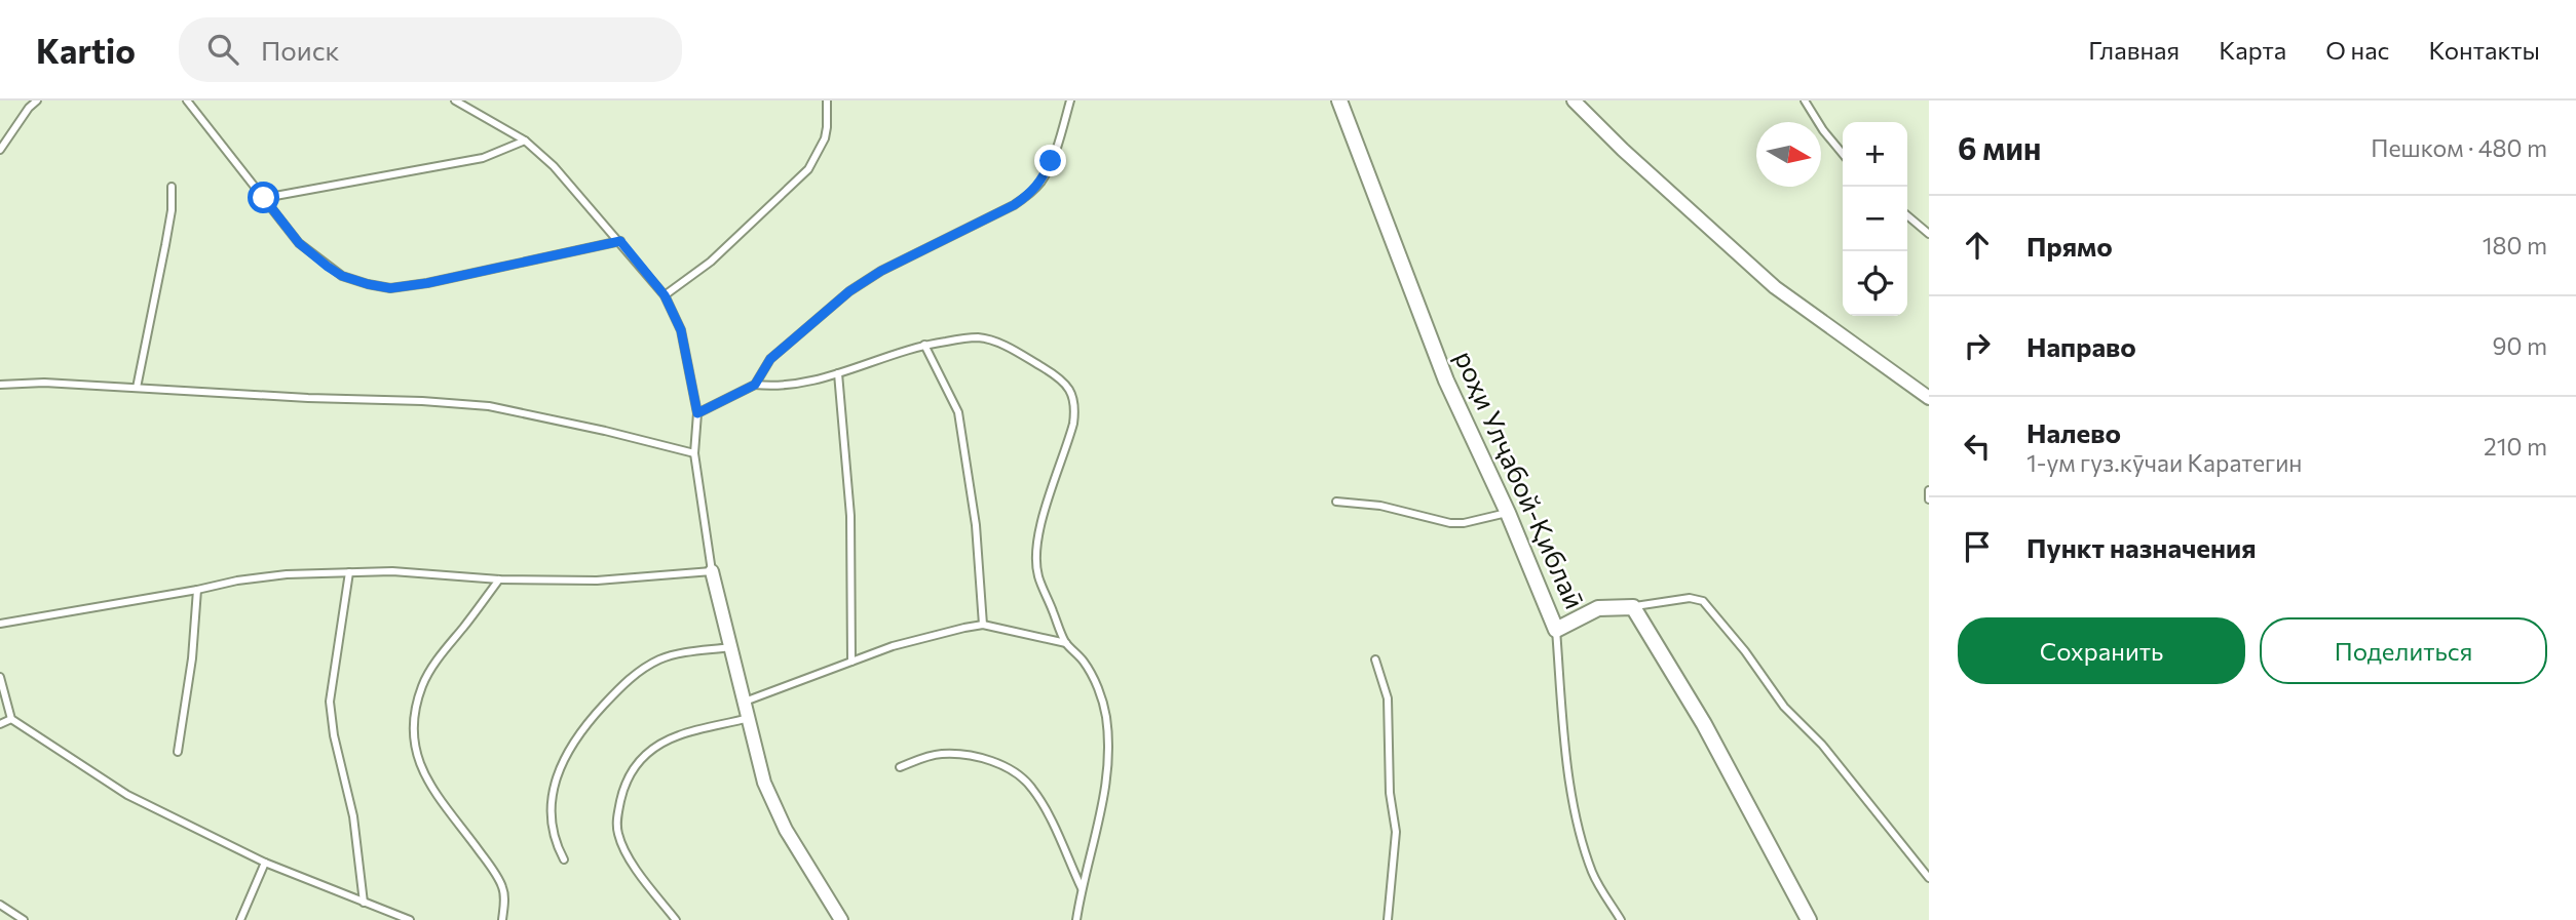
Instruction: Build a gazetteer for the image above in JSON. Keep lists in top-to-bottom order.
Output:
{
  "streets": {
    "street": ["роҳи Улҷабой-Қиблаӣ"]
  },
  "north": "right",
  "page": {
    "header": "Kartio",
    "search": "Поиск",
    "nav": [
      "Главная",
      "Карта",
      "О нас",
      "Контакты"
    ],
    "heading": ["6 мин", "Пешком · 480 m"],
    "map_buttons": ["+", "−"],
    "list": [
      ["Прямо", "180 m"],
      ["Направо", "90 m"],
      ["Налево", "1-ум гуз.кӯчаи Каратегин", "210 m"],
      "Пункт назначения"
    ],
    "buttons": ["Сохранить", "Поделиться"]
  }
}
